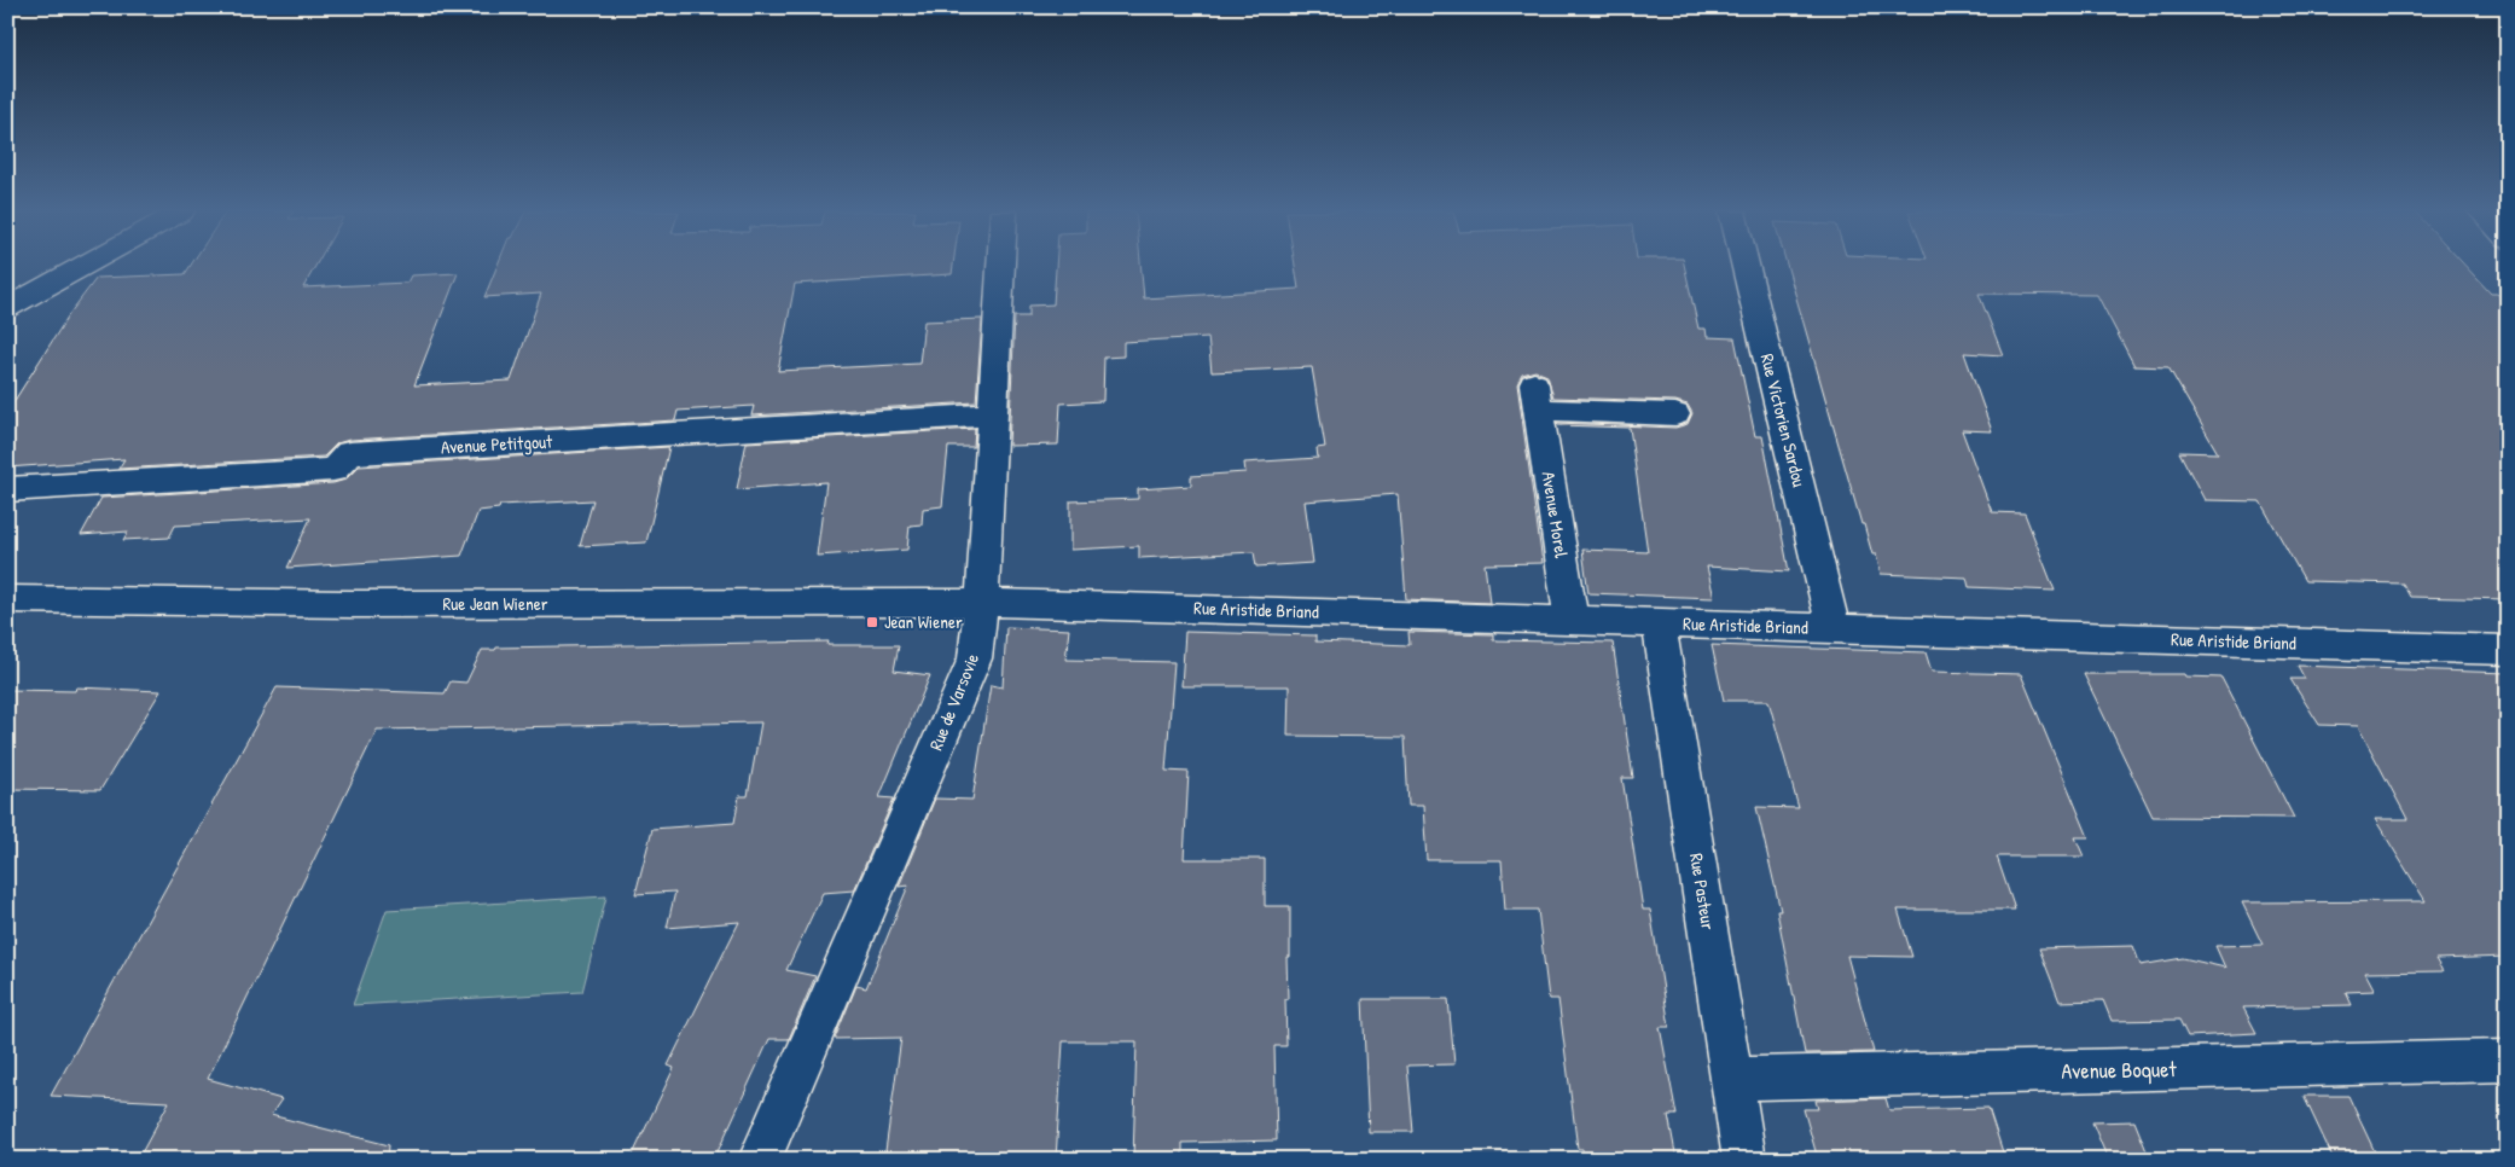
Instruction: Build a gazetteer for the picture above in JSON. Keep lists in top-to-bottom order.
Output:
{
  "streets": {
    "street": [
      "Rue Victorien Sardou",
      "Avenue Petitgout",
      "Avenue Morel",
      "Rue Jean Wiener",
      "Rue Aristide Briand",
      "Rue de Varsovie",
      "Rue Pasteur",
      "Avenue Boquet"
    ]
  },
  "crossings": [
    ["Rue Victorien Sardou", "Rue Aristide Briand"],
    ["Avenue Petitgout", "Rue de Varsovie"],
    ["Avenue Morel", "Rue Aristide Briand"],
    ["Rue Jean Wiener", "Rue Aristide Briand"],
    ["Rue Jean Wiener", "Rue de Varsovie"],
    ["Rue Aristide Briand", "Rue de Varsovie"],
    ["Rue Aristide Briand", "Rue Pasteur"],
    ["Rue Pasteur", "Avenue Boquet"]
  ],
  "places": {
    "transit": ["Jean Wiener"]
  }
}
